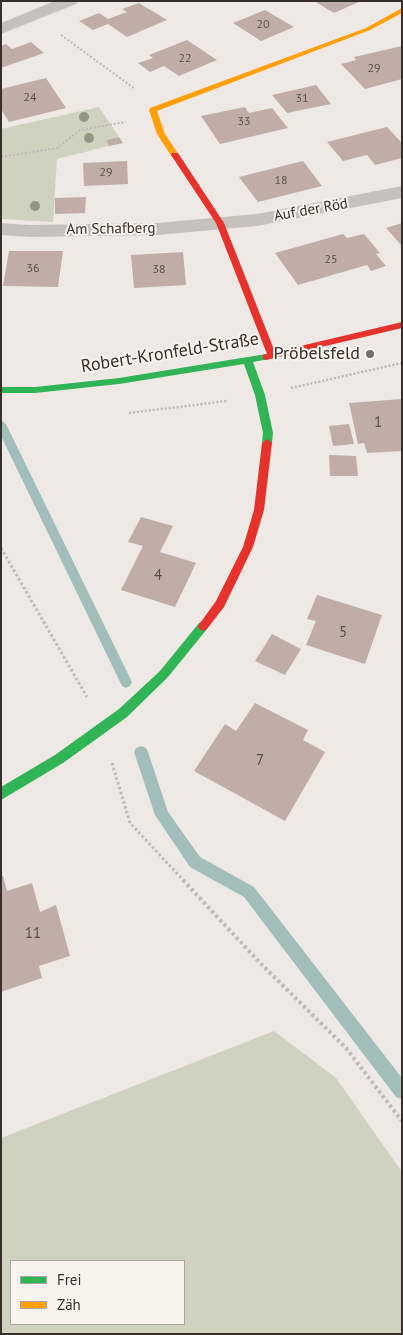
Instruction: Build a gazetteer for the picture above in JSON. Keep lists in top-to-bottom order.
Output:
{
  "streets": {
    "street": ["Auf der Röd", "Am Schafberg", "Robert-Kronfeld-Straße"]
  },
  "crossings": [
    ["Auf der Röd", "Am Schafberg"]
  ],
  "places": ["Pröbelsfeld"],
  "house_numbers": [
    "20",
    "22",
    "29",
    "24",
    "31",
    "33",
    "29",
    "18",
    "25",
    "36",
    "38",
    "1",
    "4",
    "5",
    "7",
    "11"
  ],
  "legend": ["Frei", "Zäh"]
}
